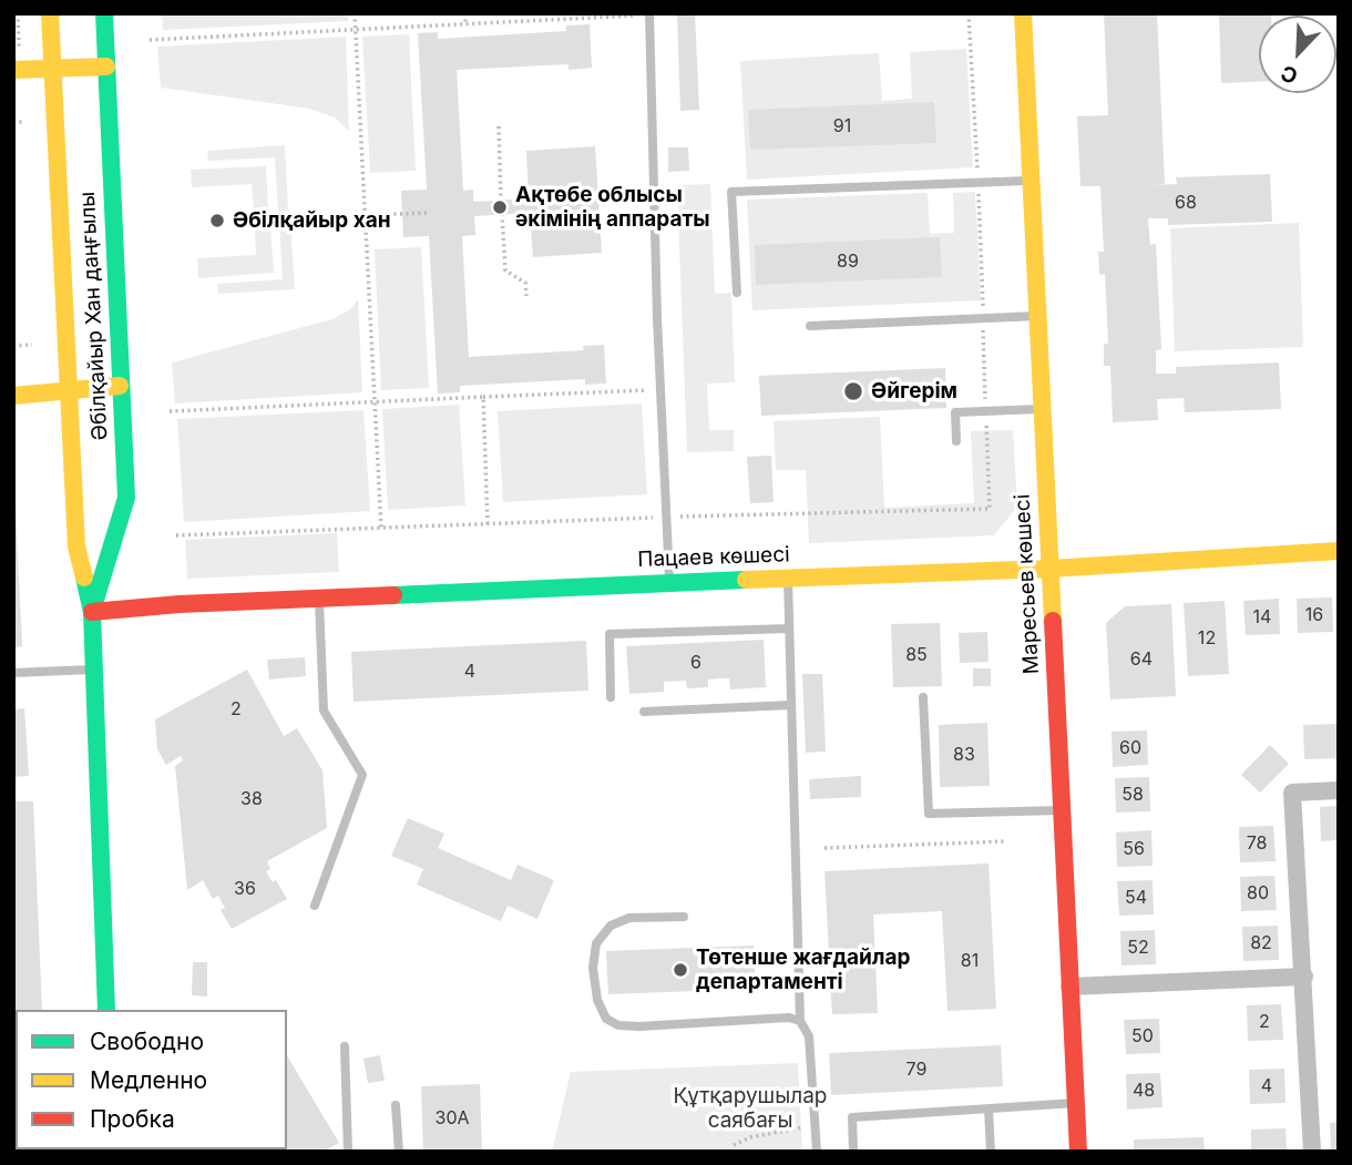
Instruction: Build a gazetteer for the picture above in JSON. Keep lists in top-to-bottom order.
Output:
{
  "streets": {
    "main road": ["Әбілқайыр Хан даңғылы", "Пацаев көшесі", "Маресьев көшесі"]
  },
  "crossings": [
    ["Әбілқайыр Хан даңғылы", "Пацаев көшесі"],
    ["Пацаев көшесі", "Маресьев көшесі"]
  ],
  "parks": ["Құтқарушылар саябағы"],
  "places": [
    "Ақтөбе облысы әкімінің аппараты",
    "Әбілқайыр хан",
    "Әйгерім",
    "Төтенше жағдайлар департаменті"
  ],
  "house_numbers": [
    "91",
    "68",
    "89",
    "16",
    "14",
    "12",
    "85",
    "64",
    "6",
    "4",
    "2",
    "60",
    "83",
    "58",
    "38",
    "78",
    "56",
    "36",
    "80",
    "54",
    "82",
    "52",
    "81",
    "2",
    "50",
    "79",
    "4",
    "48",
    "30А"
  ],
  "legend": ["Свободно", "Медленно", "Пробка"],
  "north": "bottom left"
}
